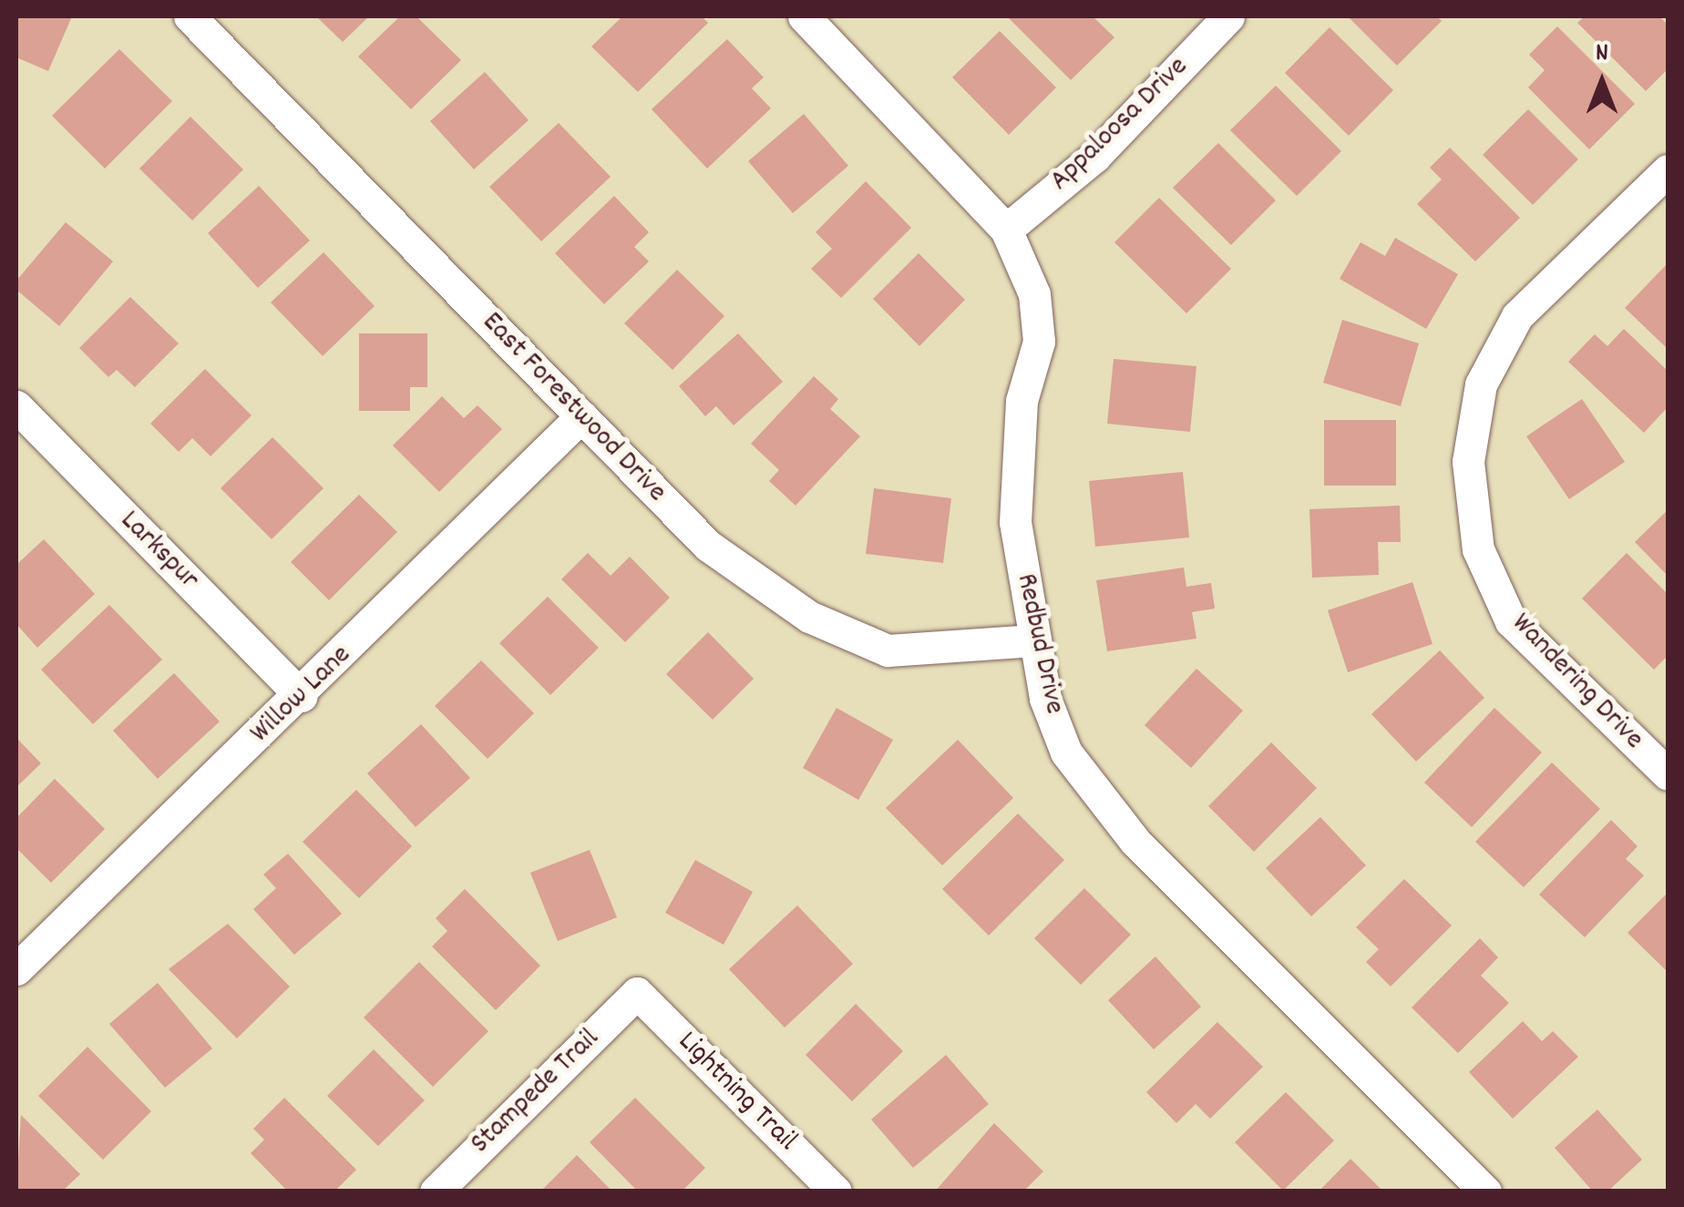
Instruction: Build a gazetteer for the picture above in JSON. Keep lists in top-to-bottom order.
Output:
{
  "streets": {
    "street": [
      "Appaloosa Drive",
      "East Forestwood Drive",
      "Larkspur",
      "Redbud Drive",
      "Wandering Drive",
      "Willow Lane",
      "Stampede Trail",
      "Lightning Trail"
    ]
  },
  "crossings": [
    ["Appaloosa Drive", "Redbud Drive"],
    ["East Forestwood Drive", "Redbud Drive"],
    ["East Forestwood Drive", "Willow Lane"],
    ["Larkspur", "Willow Lane"],
    ["Stampede Trail", "Lightning Trail"]
  ],
  "north": "top"
}
